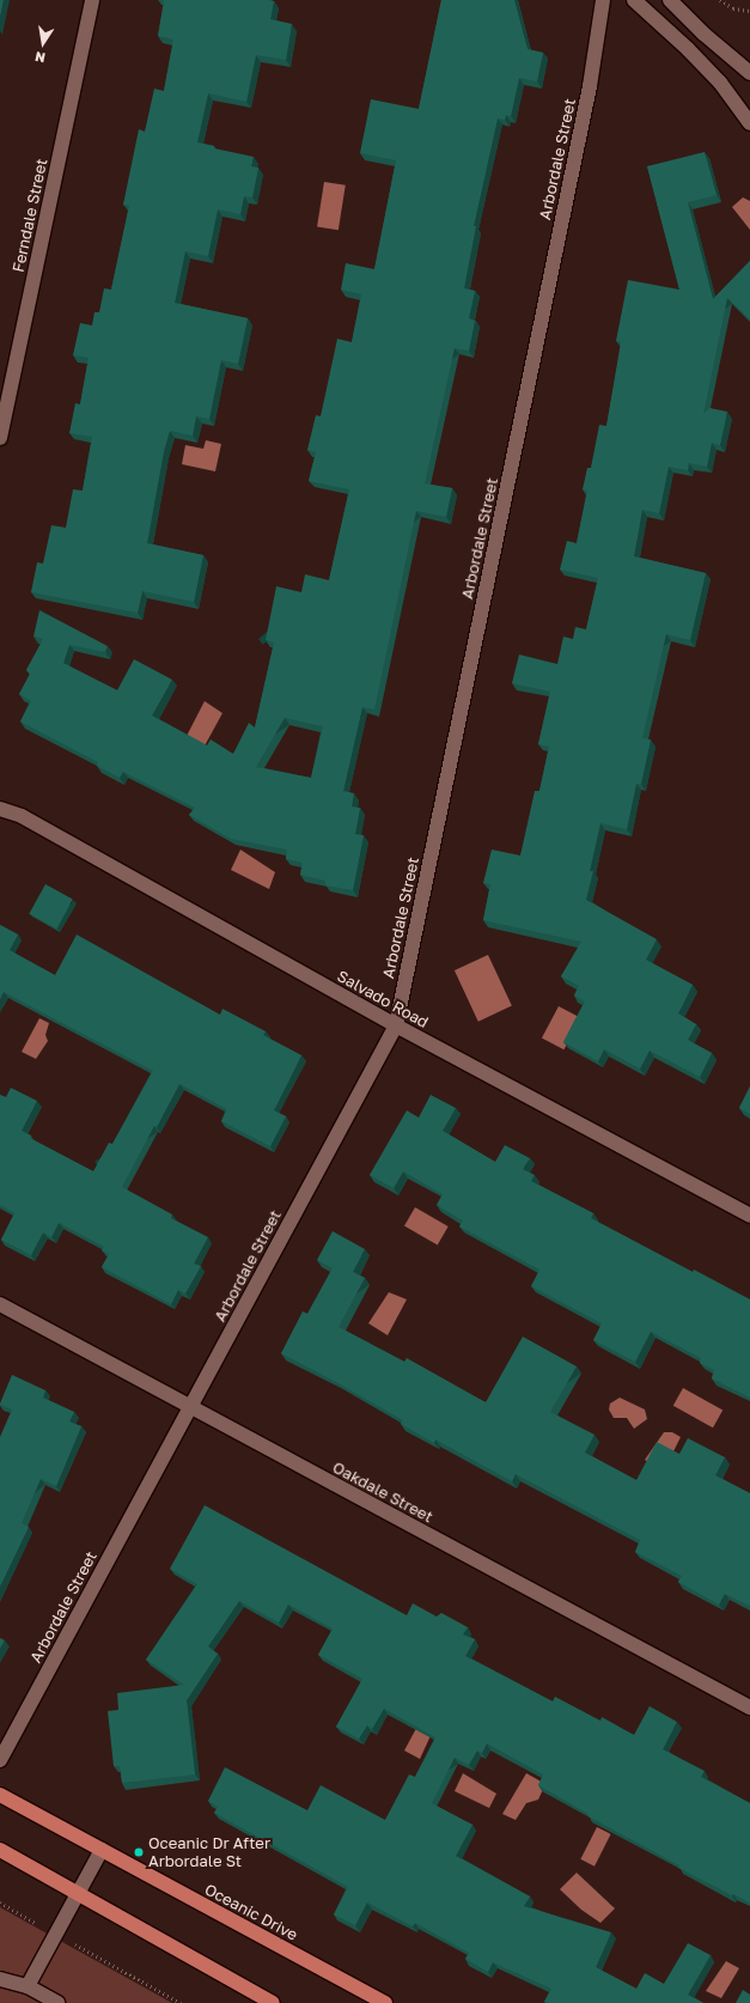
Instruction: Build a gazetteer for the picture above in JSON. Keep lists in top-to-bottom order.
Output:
{
  "streets": {
    "main road": ["Oceanic Drive"],
    "street": [
      "Arbordale Street",
      "Ferndale Street",
      "Salvado Road",
      "Oakdale Street"
    ]
  },
  "crossings": [
    ["Arbordale Street", "Salvado Road"],
    ["Arbordale Street", "Oakdale Street"]
  ],
  "places": ["Oceanic Dr After Arbordale St"],
  "north": "bottom"
}
